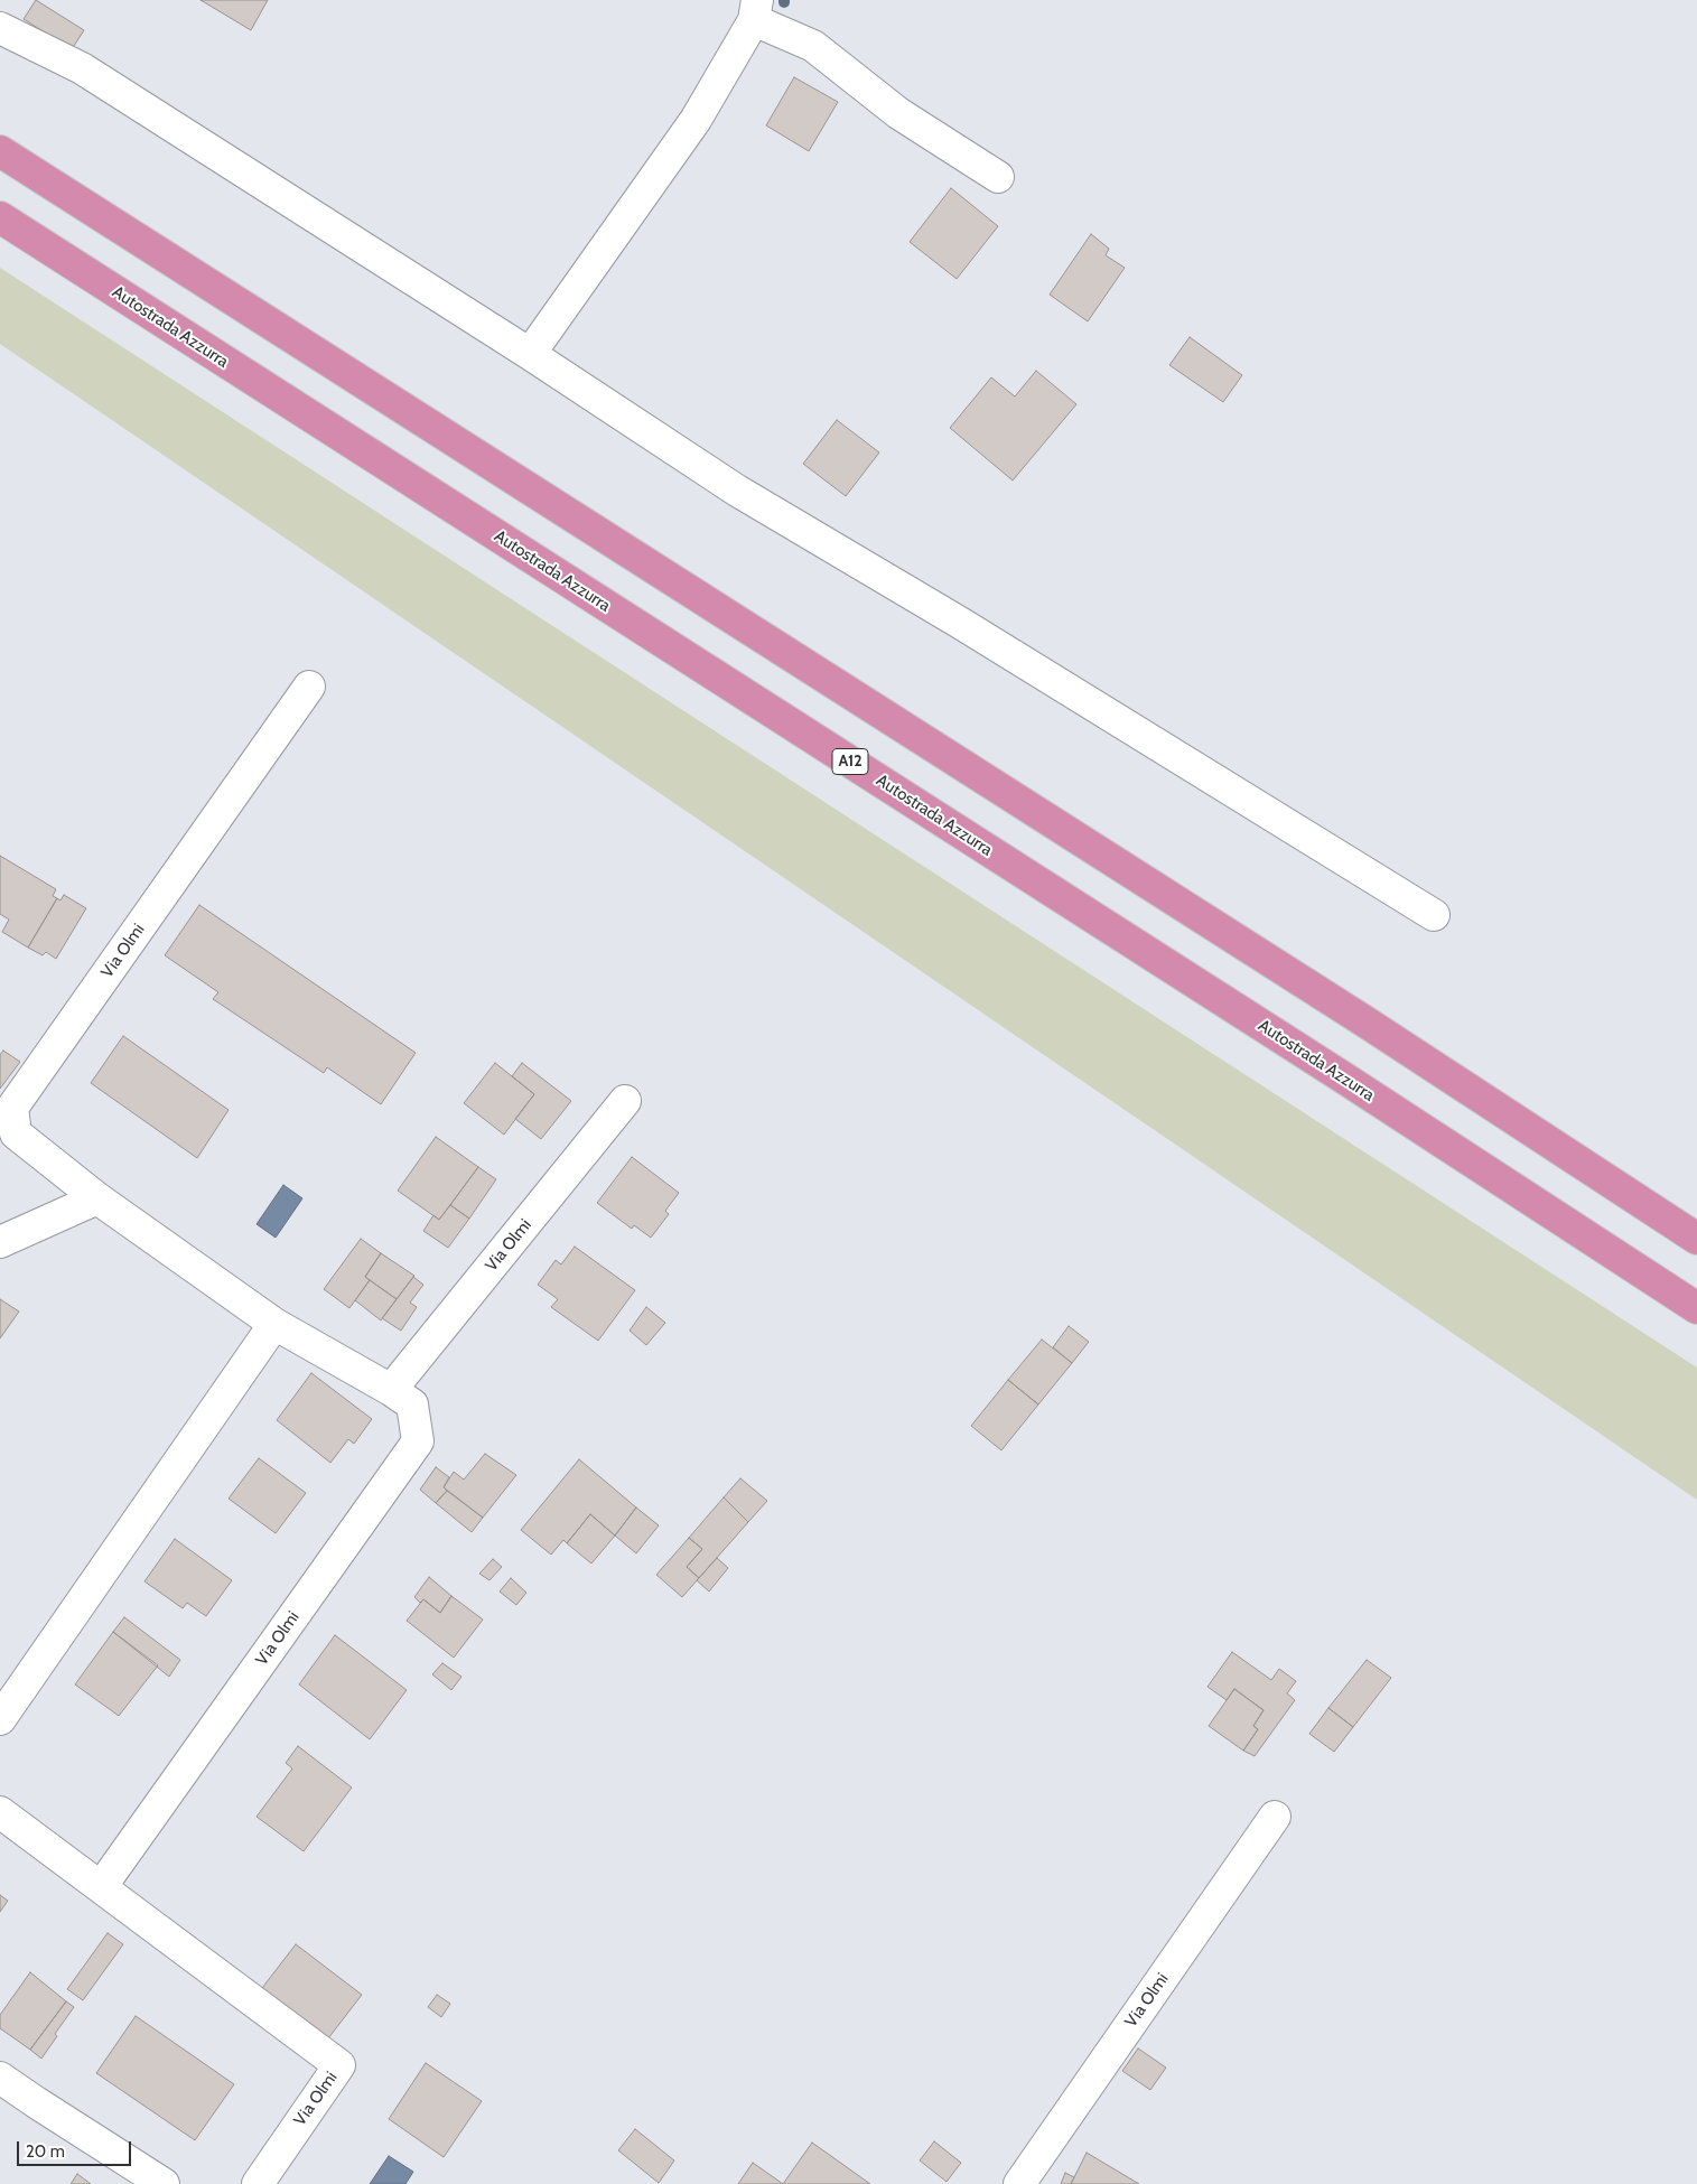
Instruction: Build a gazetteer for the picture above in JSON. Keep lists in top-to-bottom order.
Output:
{
  "streets": {
    "highway": ["Autostrada Azzurra", "A12"],
    "street": ["Via Olmi"]
  },
  "scale_bar": "20 m"
}
